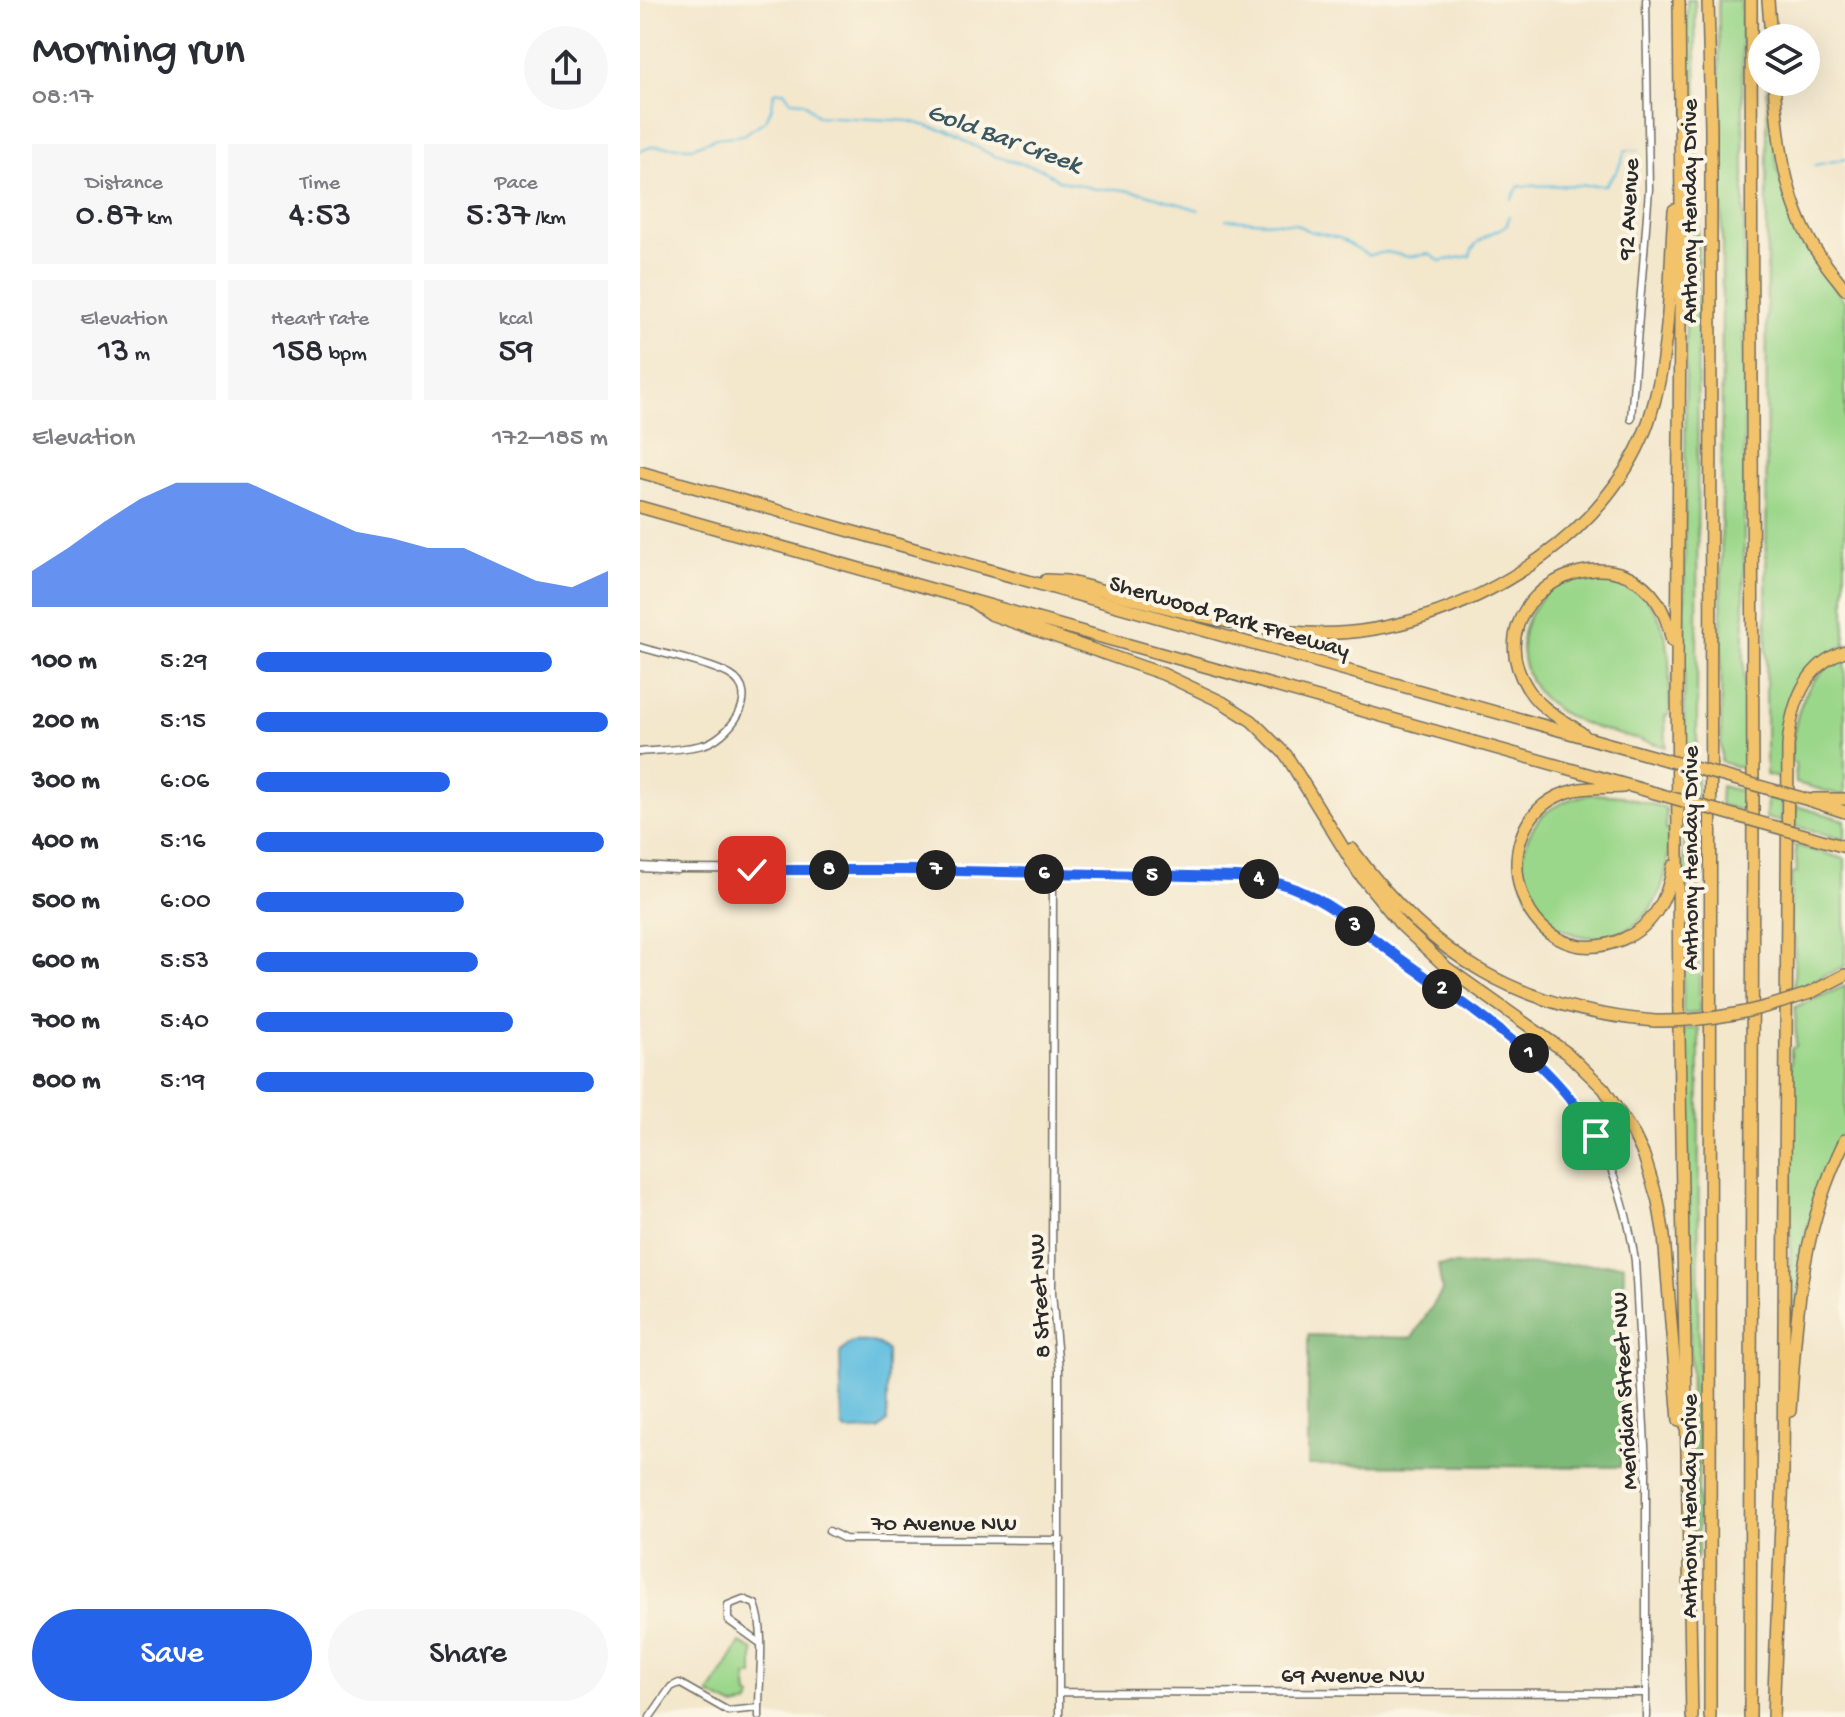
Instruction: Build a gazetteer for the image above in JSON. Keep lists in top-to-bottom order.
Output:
{
  "streets": {
    "highway": ["Anthony Henday Drive", "Sherwood Park Freeway"],
    "street": [
      "92 Avenue",
      "8 Street NW",
      "Meridian Street NW",
      "70 Avenue NW",
      "69 Avenue NW"
    ]
  },
  "crossings": [
    ["8 Street NW", "Meridian Street NW"],
    ["8 Street NW", "70 Avenue NW"],
    ["8 Street NW", "69 Avenue NW"],
    ["Meridian Street NW", "69 Avenue NW"]
  ],
  "water": ["Gold Bar Creek"],
  "page": {
    "heading": ["Morning run", "08:17"],
    "stats": [
      ["Distance", "0.87 km"],
      ["Time", "4:53"],
      ["Pace", "5:37 /km"],
      ["Elevation", "13 m"],
      ["Heart rate", "158 bpm"],
      ["kcal", "59"]
    ],
    "chart": ["Elevation", "172–185 m"],
    "list": [
      {
        "name": "100 m",
        "note": "5:29"
      },
      {
        "name": "200 m",
        "note": "5:15"
      },
      {
        "name": "300 m",
        "note": "6:06"
      },
      {
        "name": "400 m",
        "note": "5:16"
      },
      {
        "name": "500 m",
        "note": "6:00"
      },
      {
        "name": "600 m",
        "note": "5:53"
      },
      {
        "name": "700 m",
        "note": "5:40"
      },
      {
        "name": "800 m",
        "note": "5:19"
      }
    ],
    "pins": [
      "7",
      "8",
      "6",
      "5",
      "4",
      "3",
      "2",
      "1"
    ],
    "buttons": ["Save", "Share"]
  }
}
